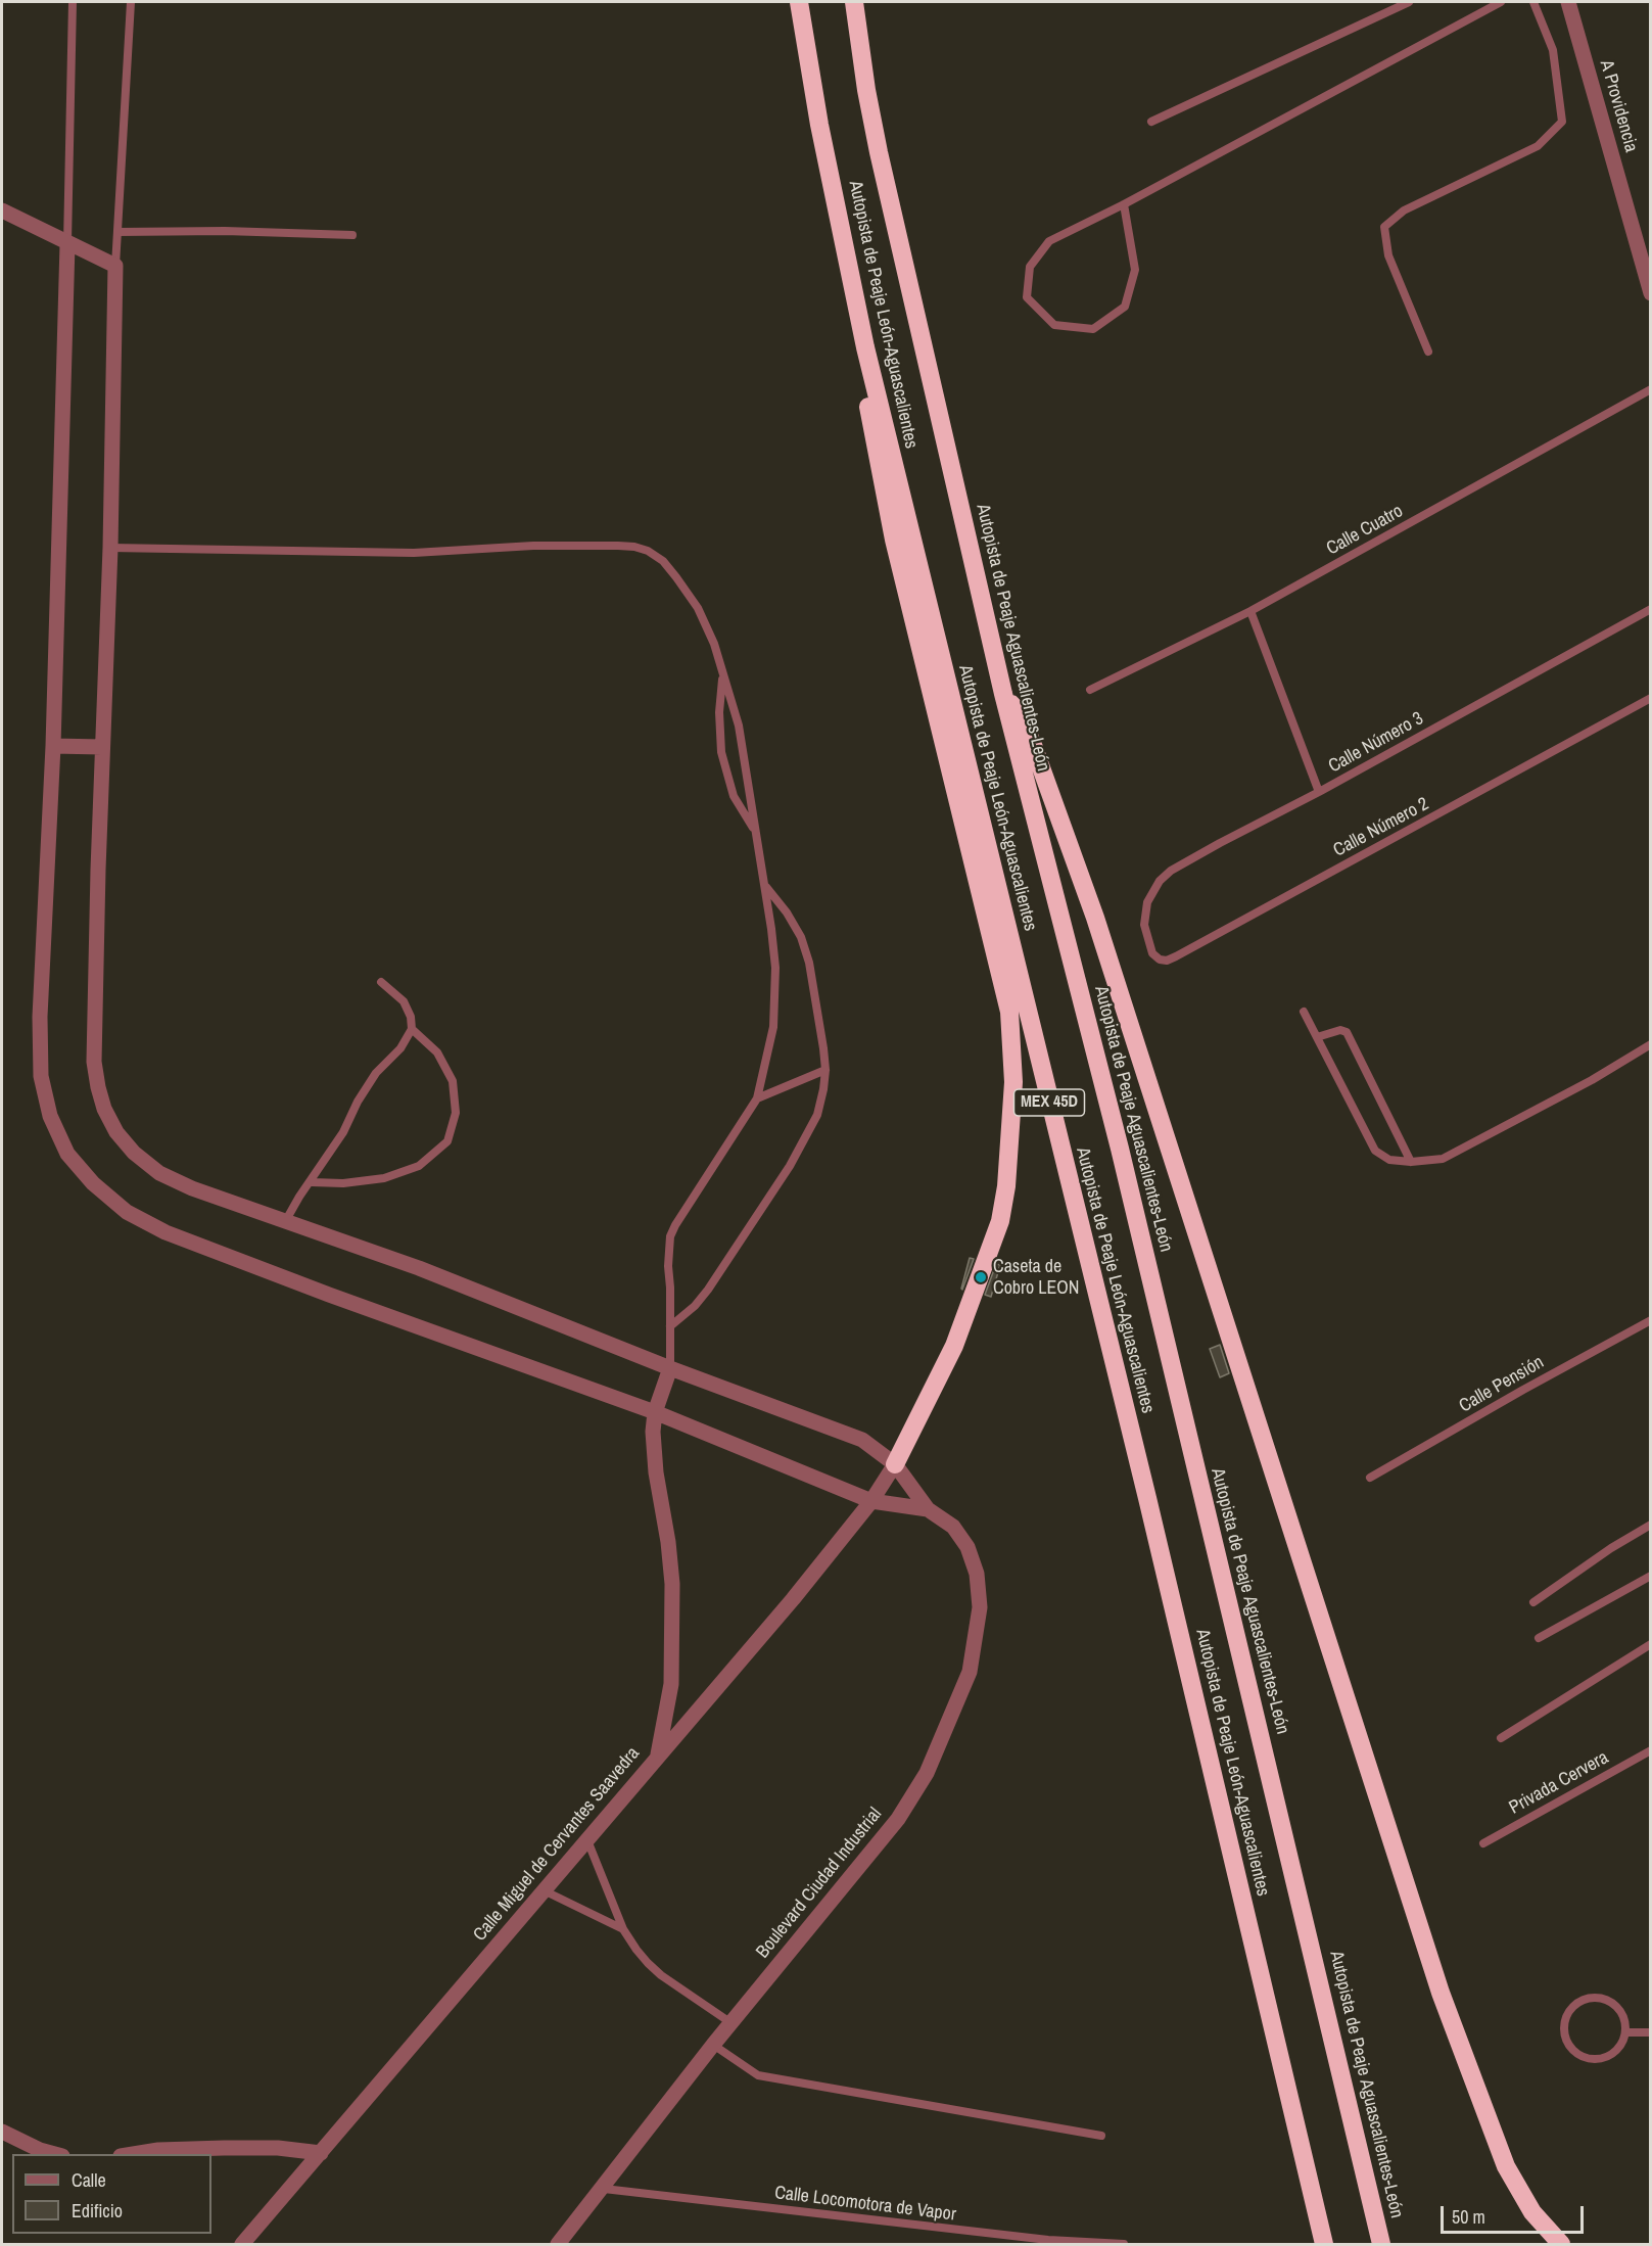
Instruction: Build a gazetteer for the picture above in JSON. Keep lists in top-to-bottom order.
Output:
{
  "streets": {
    "highway": ["Autopista de Peaje León-Aguascalientes", "Autopista de Peaje Aguascalientes-León", "MEX 45D"],
    "street": ["A Providencia", "Calle Miguel de Cervantes Saavedra", "Boulevard Ciudad Industrial"],
    "lane": [
      "Calle Cuatro",
      "Calle Número 3",
      "Calle Número 2",
      "Calle Pensión",
      "Privada Cervera",
      "Calle Locomotora de Vapor"
    ]
  },
  "crossings": [
    ["Calle Número 3", "Calle Número 2"],
    ["Calle Miguel de Cervantes Saavedra", "Boulevard Ciudad Industrial"],
    ["Boulevard Ciudad Industrial", "Calle Locomotora de Vapor"]
  ],
  "places": ["Caseta de Cobro LEON"],
  "legend": ["Calle", "Edificio"],
  "scale_bar": "50 m"
}
